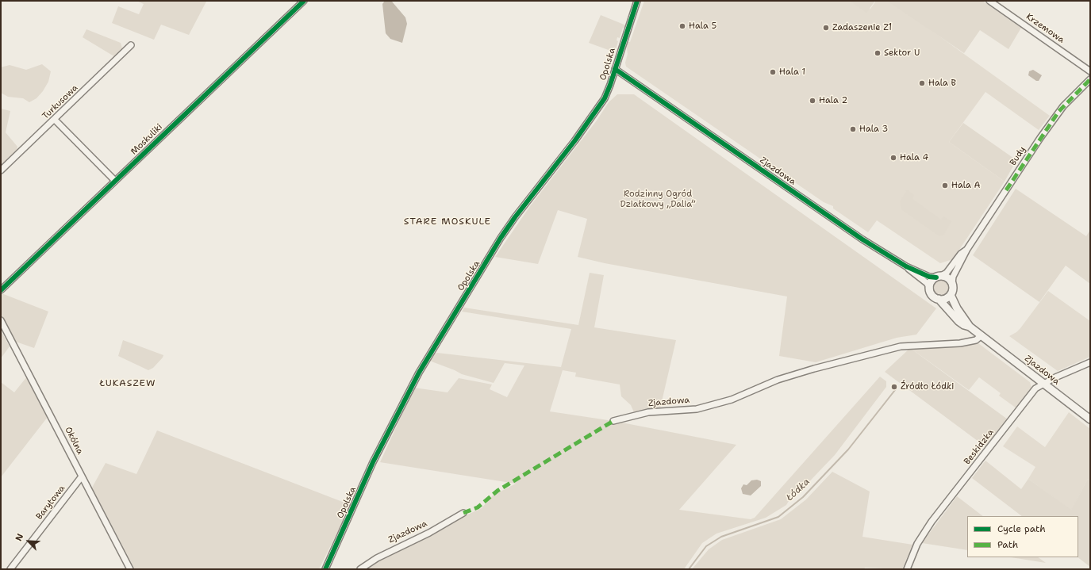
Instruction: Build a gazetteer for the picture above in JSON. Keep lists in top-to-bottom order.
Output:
{
  "streets": {
    "street": [
      "Krzemowa",
      "Opolska",
      "Turkusowa",
      "Moskuliki",
      "Budy",
      "Zjazdowa",
      "Okólna",
      "Beskidzka",
      "Barytowa"
    ]
  },
  "crossings": [
    ["Opolska", "Zjazdowa"],
    ["Budy", "Zjazdowa"],
    ["Zjazdowa", "Beskidzka"],
    ["Okólna", "Barytowa"]
  ],
  "districts": ["STARE MOSKULE", "ŁUKASZEW"],
  "water": ["Łódka"],
  "parks": ["Rodzinny Ogród Działkowy „Dalia”"],
  "places": [
    "Hala 5",
    "Zadaszenie Z1",
    "Sektor U",
    "Hala 1",
    "Hala B",
    "Hala 2",
    "Hala 3",
    "Hala 4",
    "Hala A",
    "Źródło Łódki"
  ],
  "legend": ["Cycle path", "Path"],
  "north": "top left"
}
